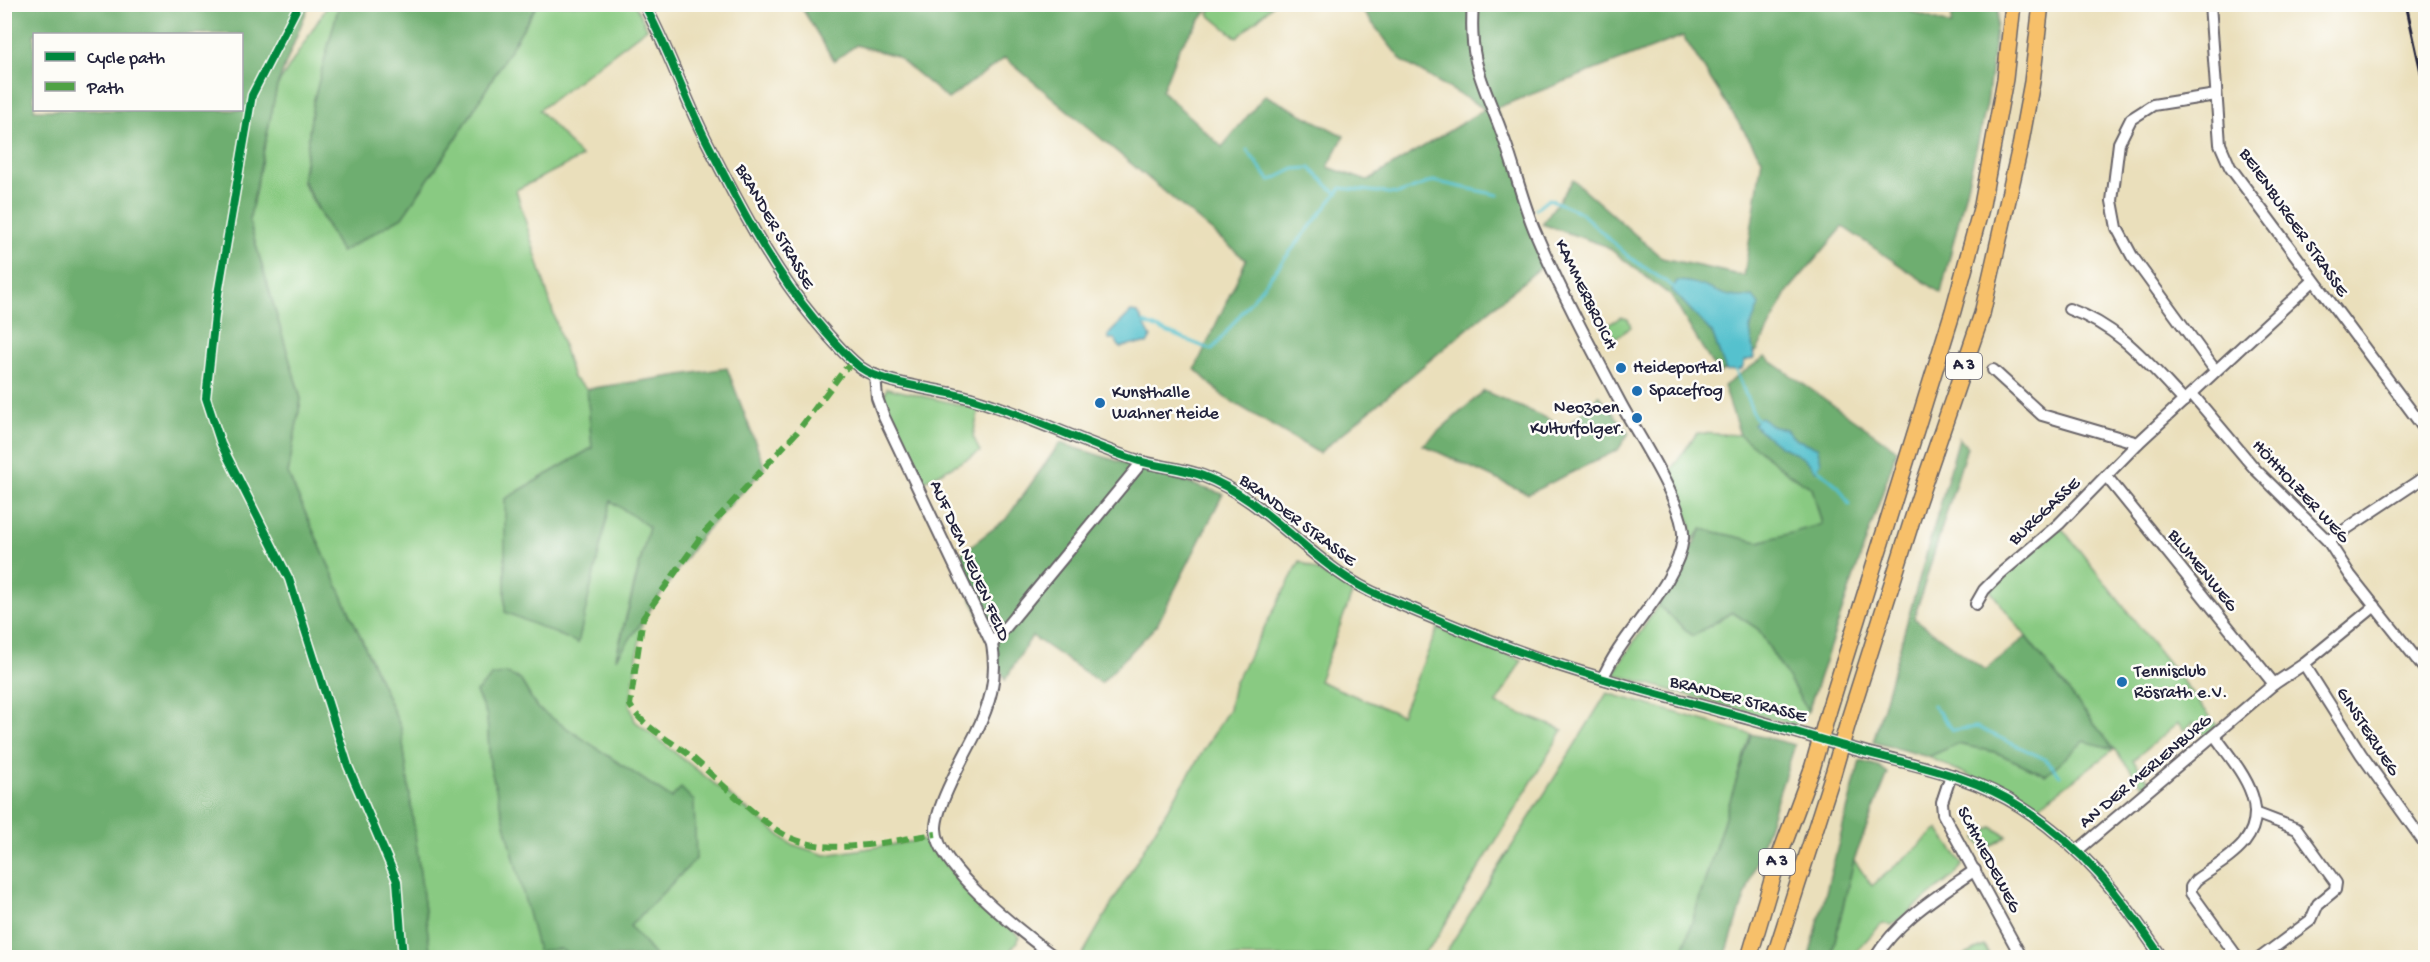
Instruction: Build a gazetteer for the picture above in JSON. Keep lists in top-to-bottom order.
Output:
{
  "streets": {
    "highway": ["A 3"],
    "street": [
      "BEIENBURGER STRASSE",
      "BRANDER STRASSE",
      "KAMMERBROICH",
      "HÖHHOLZER WEG",
      "BURGGASSE",
      "AUF DEM NEUEN FELD",
      "BLUMENWEG",
      "GINSTERWEG",
      "AN DER MERLENBURG",
      "SCHMIEDEWEG"
    ]
  },
  "crossings": [
    ["BEIENBURGER STRASSE", "BURGGASSE"],
    ["BRANDER STRASSE", "KAMMERBROICH"],
    ["BRANDER STRASSE", "AUF DEM NEUEN FELD"],
    ["BRANDER STRASSE", "AN DER MERLENBURG"],
    ["BRANDER STRASSE", "SCHMIEDEWEG"],
    ["HÖHHOLZER WEG", "BURGGASSE"],
    ["HÖHHOLZER WEG", "AN DER MERLENBURG"],
    ["BURGGASSE", "BLUMENWEG"],
    ["BLUMENWEG", "AN DER MERLENBURG"],
    ["GINSTERWEG", "AN DER MERLENBURG"]
  ],
  "places": [
    "Heideportal",
    "Spacefrog",
    "Kunsthalle Wahner Heide",
    "Neozoen. Kulturfolger.",
    "Tennisclub Rösrath e.V."
  ],
  "legend": ["Cycle path", "Path"]
}
